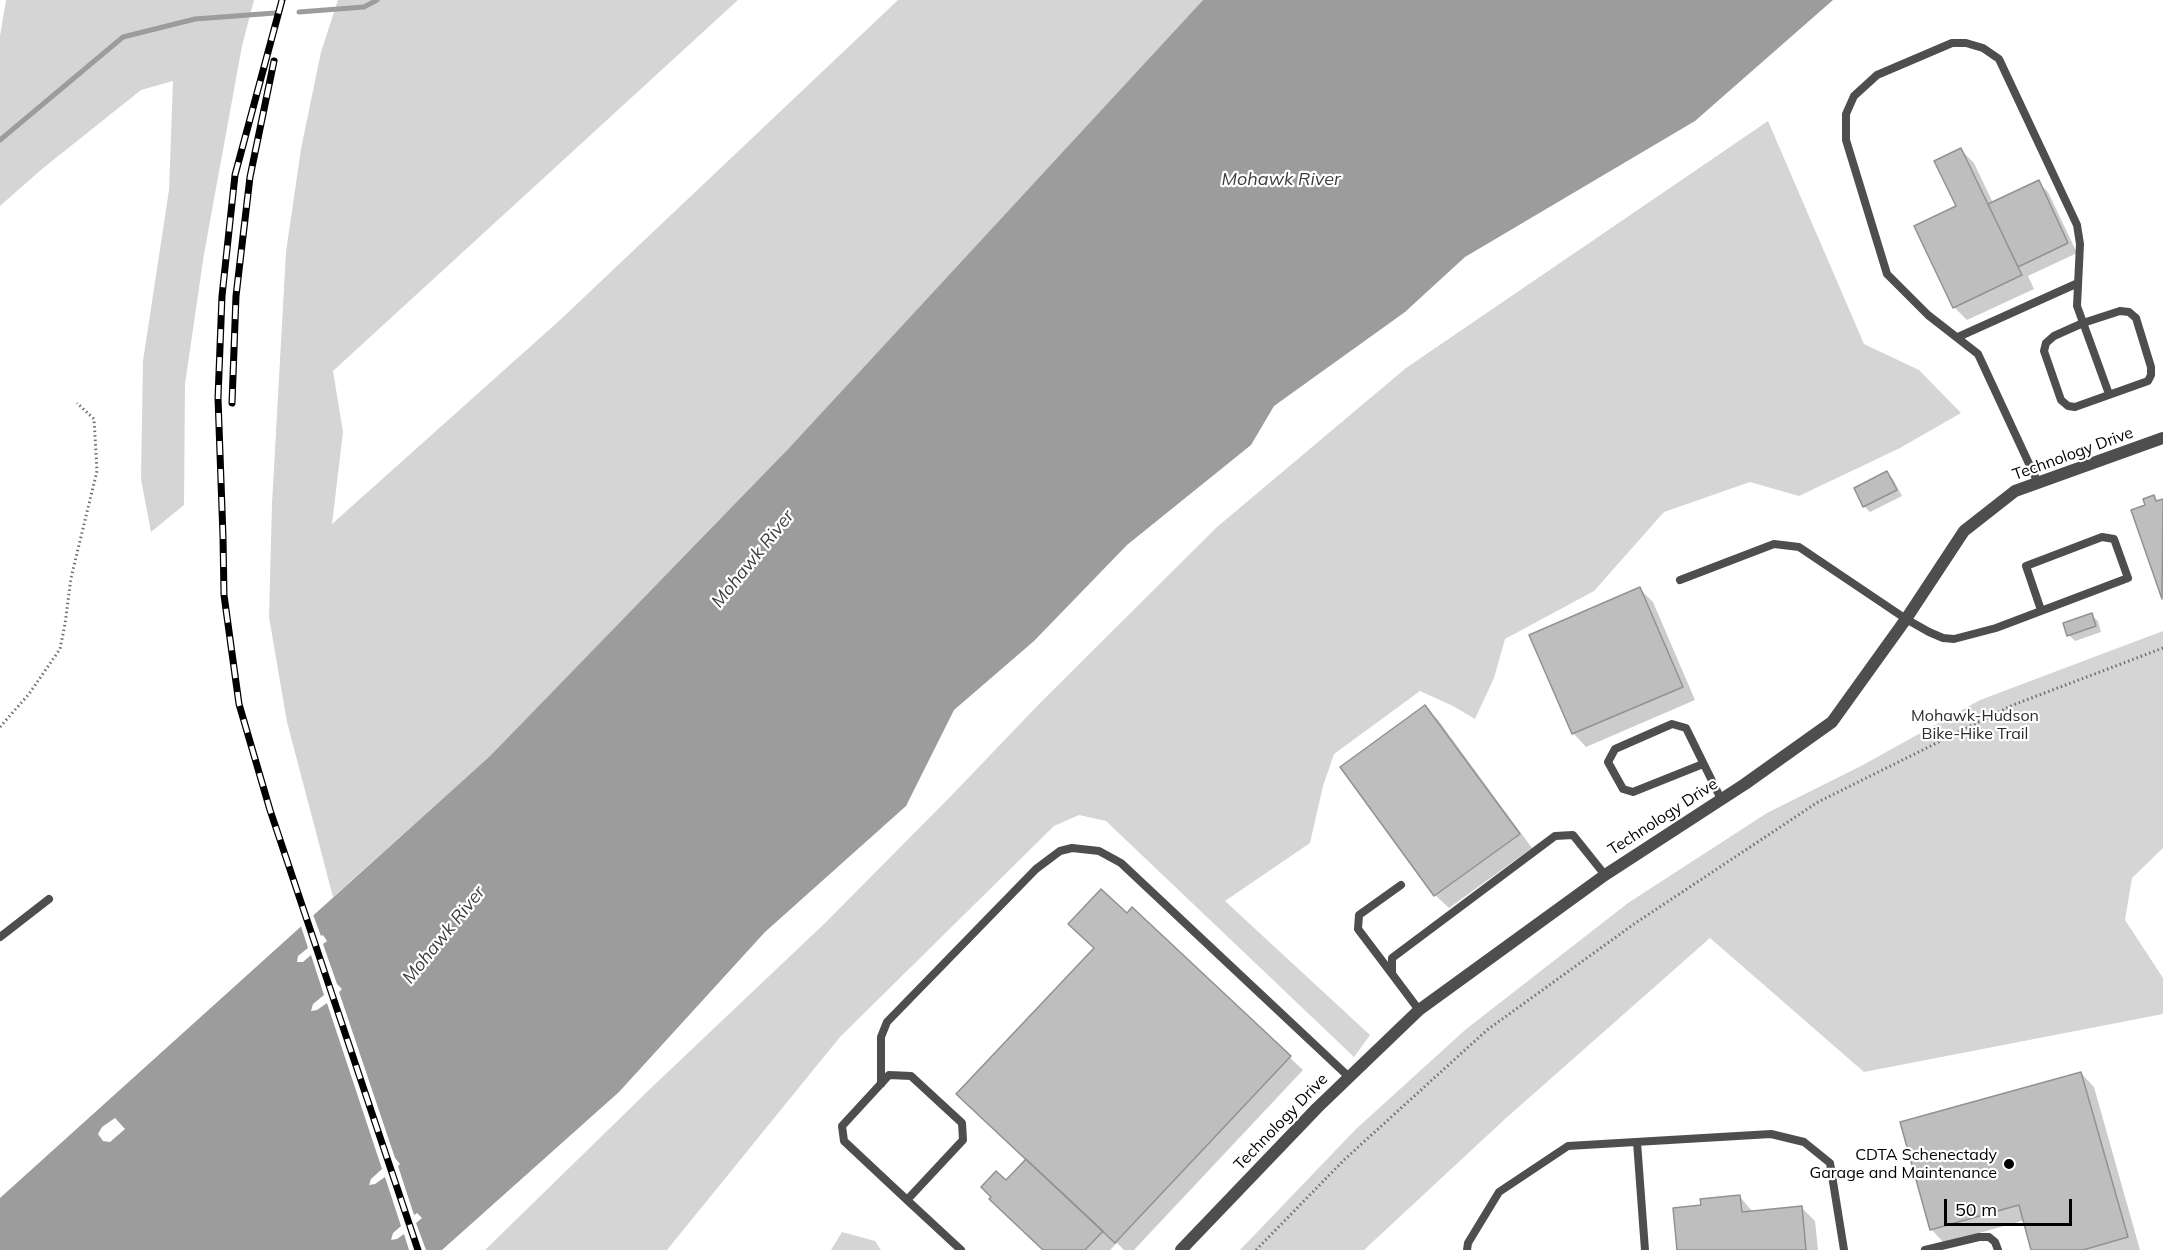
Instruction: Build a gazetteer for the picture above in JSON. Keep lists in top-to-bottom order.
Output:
{
  "streets": {
    "street": ["Technology Drive"]
  },
  "water": ["Mohawk River"],
  "parks": ["Mohawk-Hudson Bike-Hike Trail"],
  "places": ["CDTA Schenectady Garage and Maintenance"],
  "scale_bar": "50 m"
}
